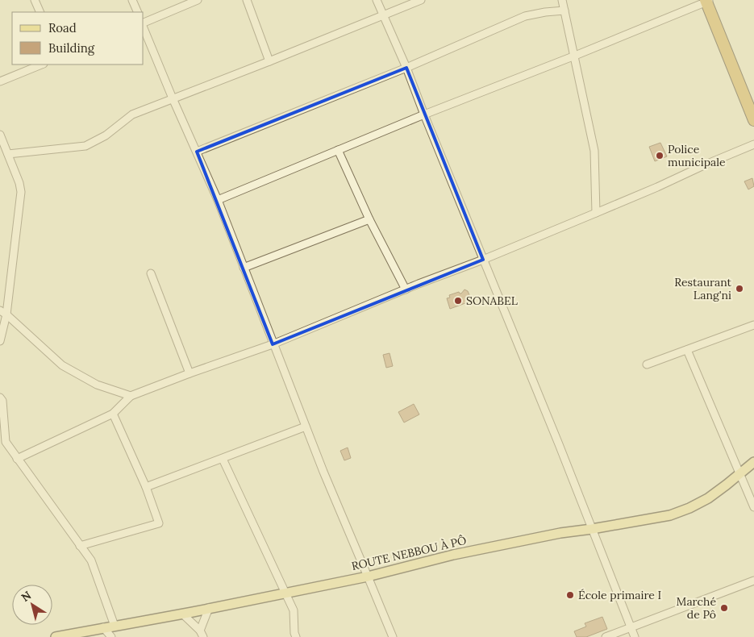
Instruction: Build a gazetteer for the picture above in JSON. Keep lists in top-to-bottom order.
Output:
{
  "streets": {
    "main road": ["ROUTE NEBBOU À PÔ"]
  },
  "places": [
    "Police municipale",
    "Restaurant Lang'ni",
    "SONABEL",
    "École primaire I",
    "Marché de Pô"
  ],
  "legend": ["Road", "Building"],
  "north": "top left"
}
